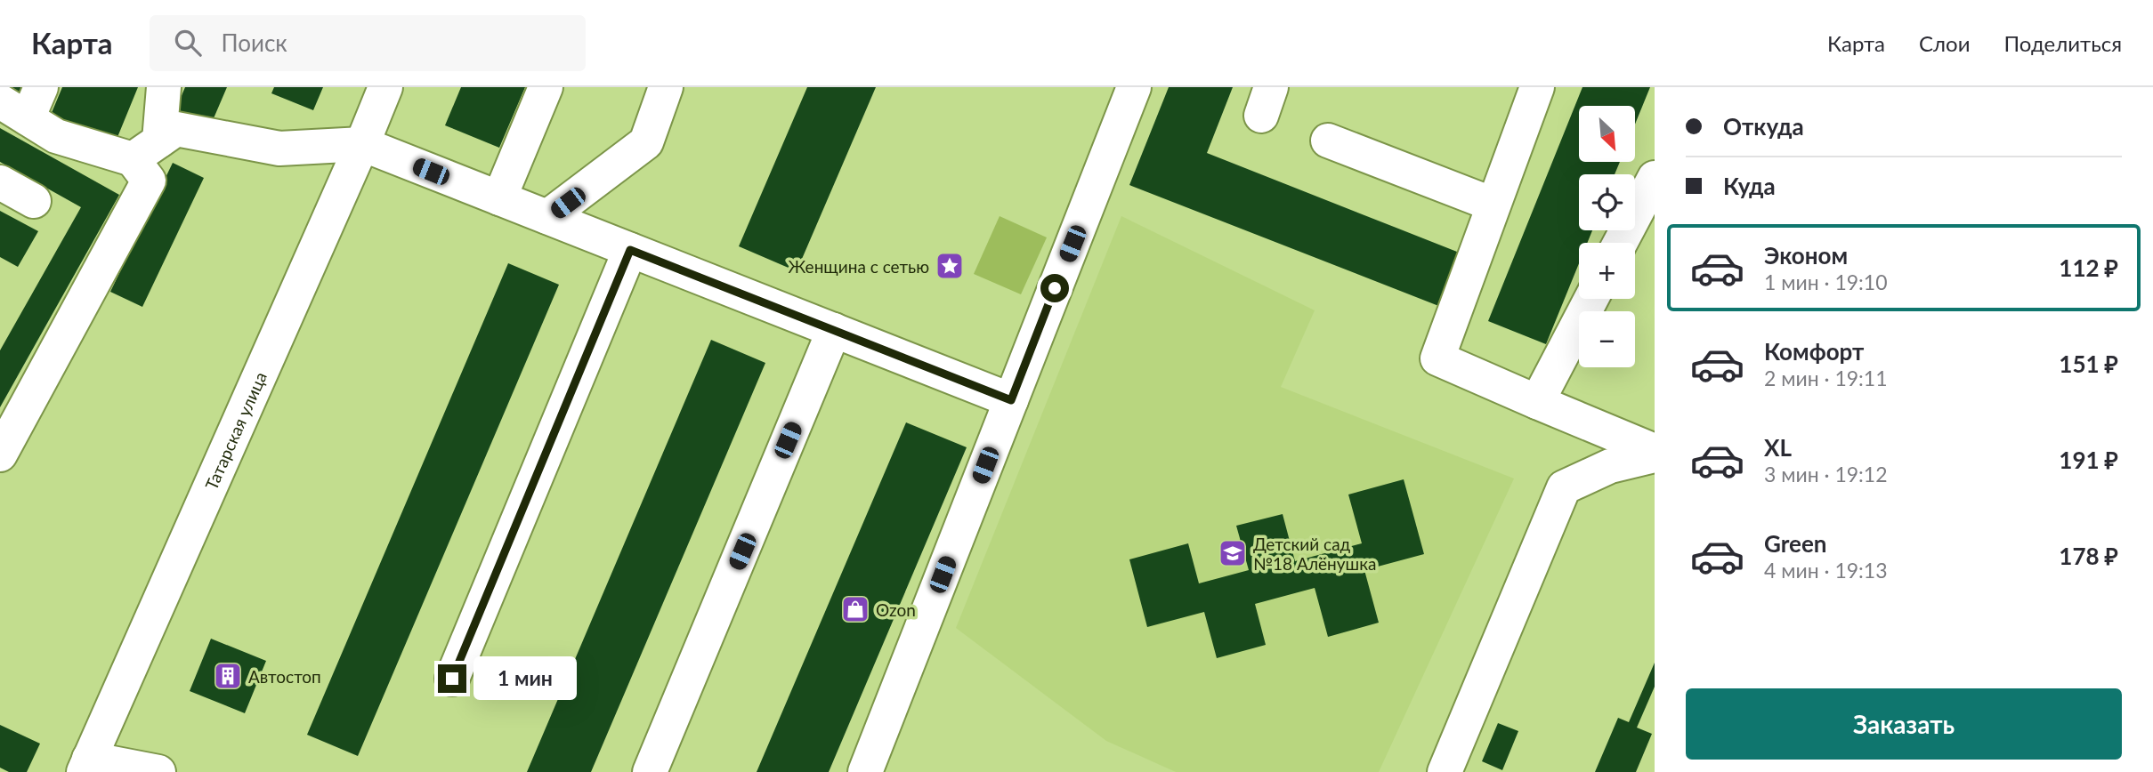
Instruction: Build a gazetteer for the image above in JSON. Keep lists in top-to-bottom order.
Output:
{
  "streets": {
    "street": ["Татарская улица"]
  },
  "places": {
    "place": ["Женщина с сетью"],
    "school or university": ["Детский сад №18 Алёнушка"],
    "shop": ["Ozon"],
    "building": ["Автостоп"]
  },
  "north": "bottom right",
  "page": {
    "header": "Карта",
    "search": "Поиск",
    "nav": ["Карта", "Слои", "Поделиться"],
    "banner": ["Откуда", "Куда"],
    "map_buttons": ["+", "−"],
    "list": [
      {
        "name": "Эконом",
        "note": "1 мин · 19:10",
        "value": "112 ₽"
      },
      {
        "name": "Комфорт",
        "note": "2 мин · 19:11",
        "value": "151 ₽"
      },
      {
        "name": "XL",
        "note": "3 мин · 19:12",
        "value": "191 ₽"
      },
      {
        "name": "Green",
        "note": "4 мин · 19:13",
        "value": "178 ₽"
      }
    ],
    "bubble": "1 мин",
    "buttons": "Заказать"
  }
}
